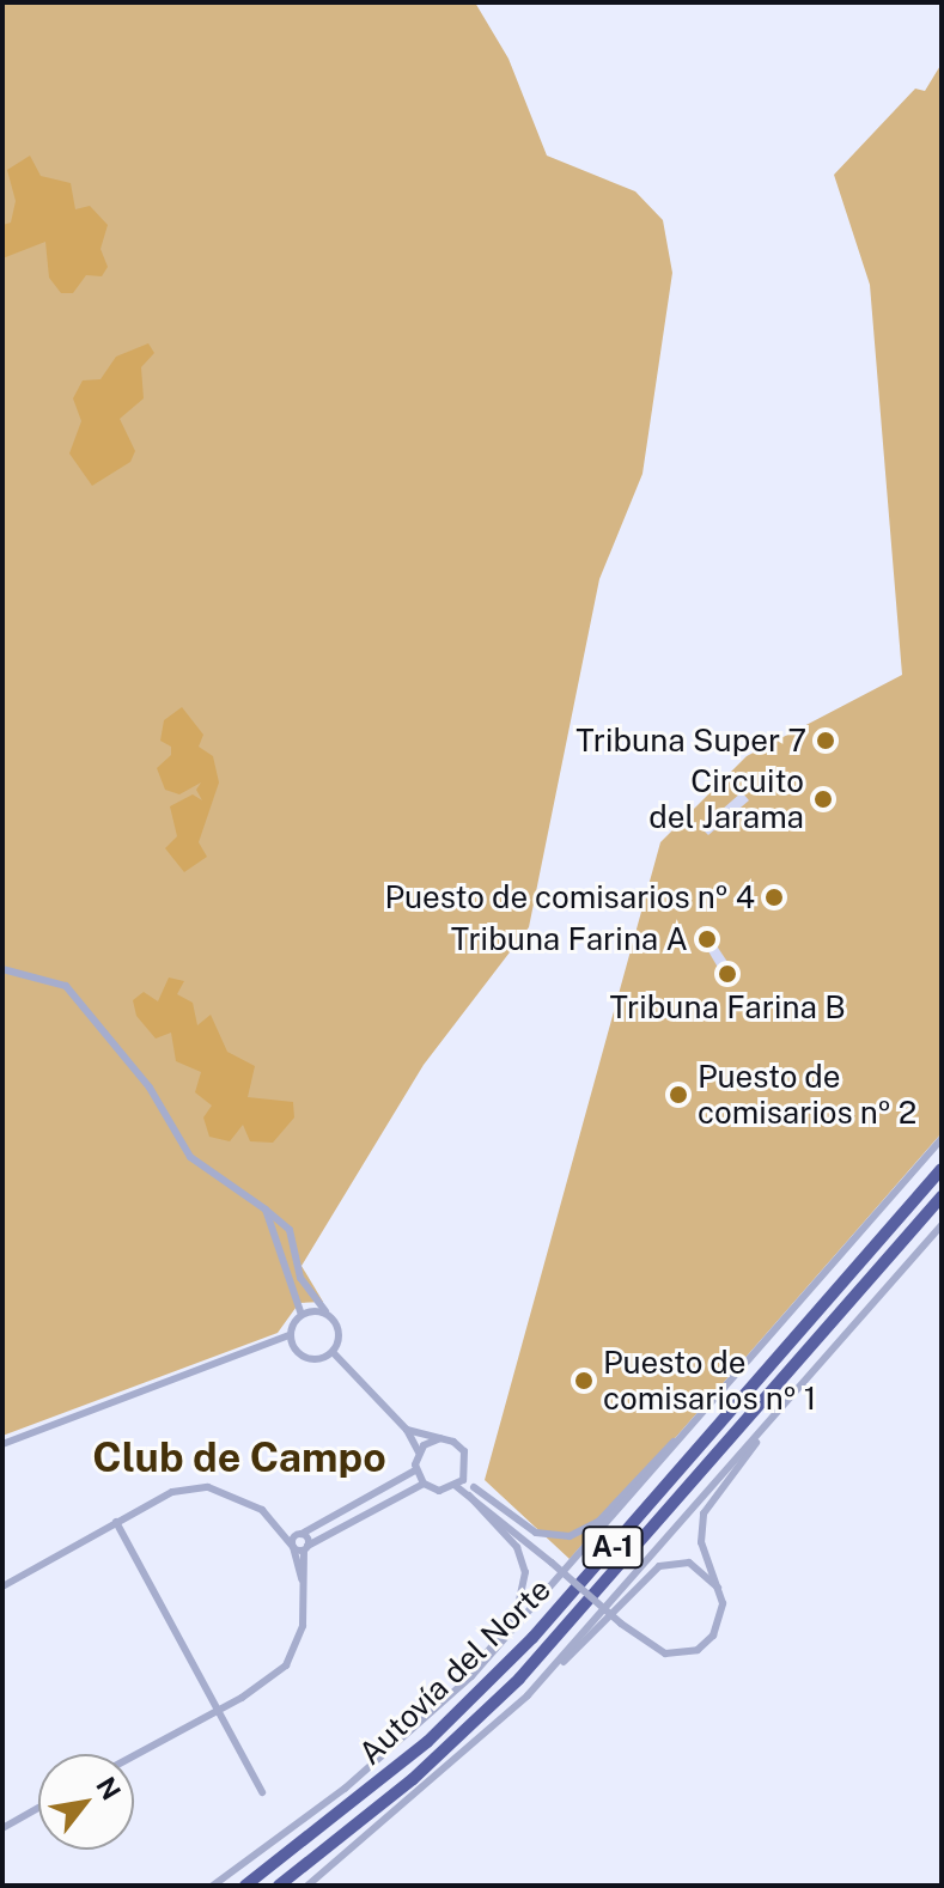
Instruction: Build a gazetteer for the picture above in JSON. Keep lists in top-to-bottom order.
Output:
{
  "streets": {
    "highway": ["A-1", "Autovía del Norte"]
  },
  "districts": ["Club de Campo"],
  "places": [
    "Tribuna Super 7",
    "Circuito del Jarama",
    "Puesto de comisarios nº 4",
    "Tribuna Farina A",
    "Tribuna Farina B",
    "Puesto de comisarios nº 2",
    "Puesto de comisarios nº 1"
  ],
  "north": "top right"
}
